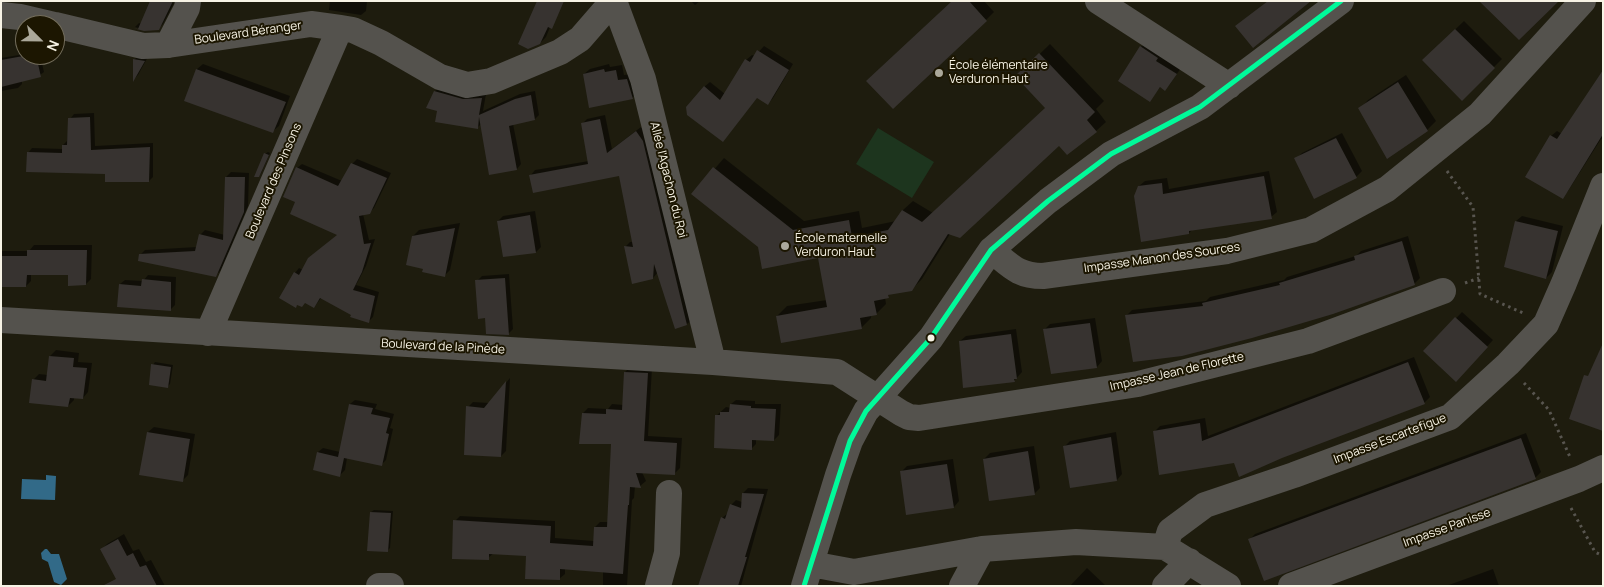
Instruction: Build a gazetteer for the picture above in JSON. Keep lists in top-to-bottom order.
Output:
{
  "streets": {
    "street": [
      "Boulevard Béranger",
      "Allée l'Agachon du Roi",
      "Boulevard des Pinsons",
      "Impasse Manon des Sources",
      "Boulevard de la Pinède",
      "Impasse Jean de Florette",
      "Impasse Escartefigue",
      "Impasse Panisse"
    ]
  },
  "crossings": [
    ["Boulevard Béranger", "Allée l'Agachon du Roi"],
    ["Boulevard Béranger", "Boulevard des Pinsons"],
    ["Allée l'Agachon du Roi", "Boulevard de la Pinède"],
    ["Boulevard des Pinsons", "Boulevard de la Pinède"],
    ["Boulevard de la Pinède", "Impasse Jean de Florette"]
  ],
  "places": ["École élémentaire Verduron Haut", "École maternelle Verduron Haut"],
  "north": "bottom right"
}
